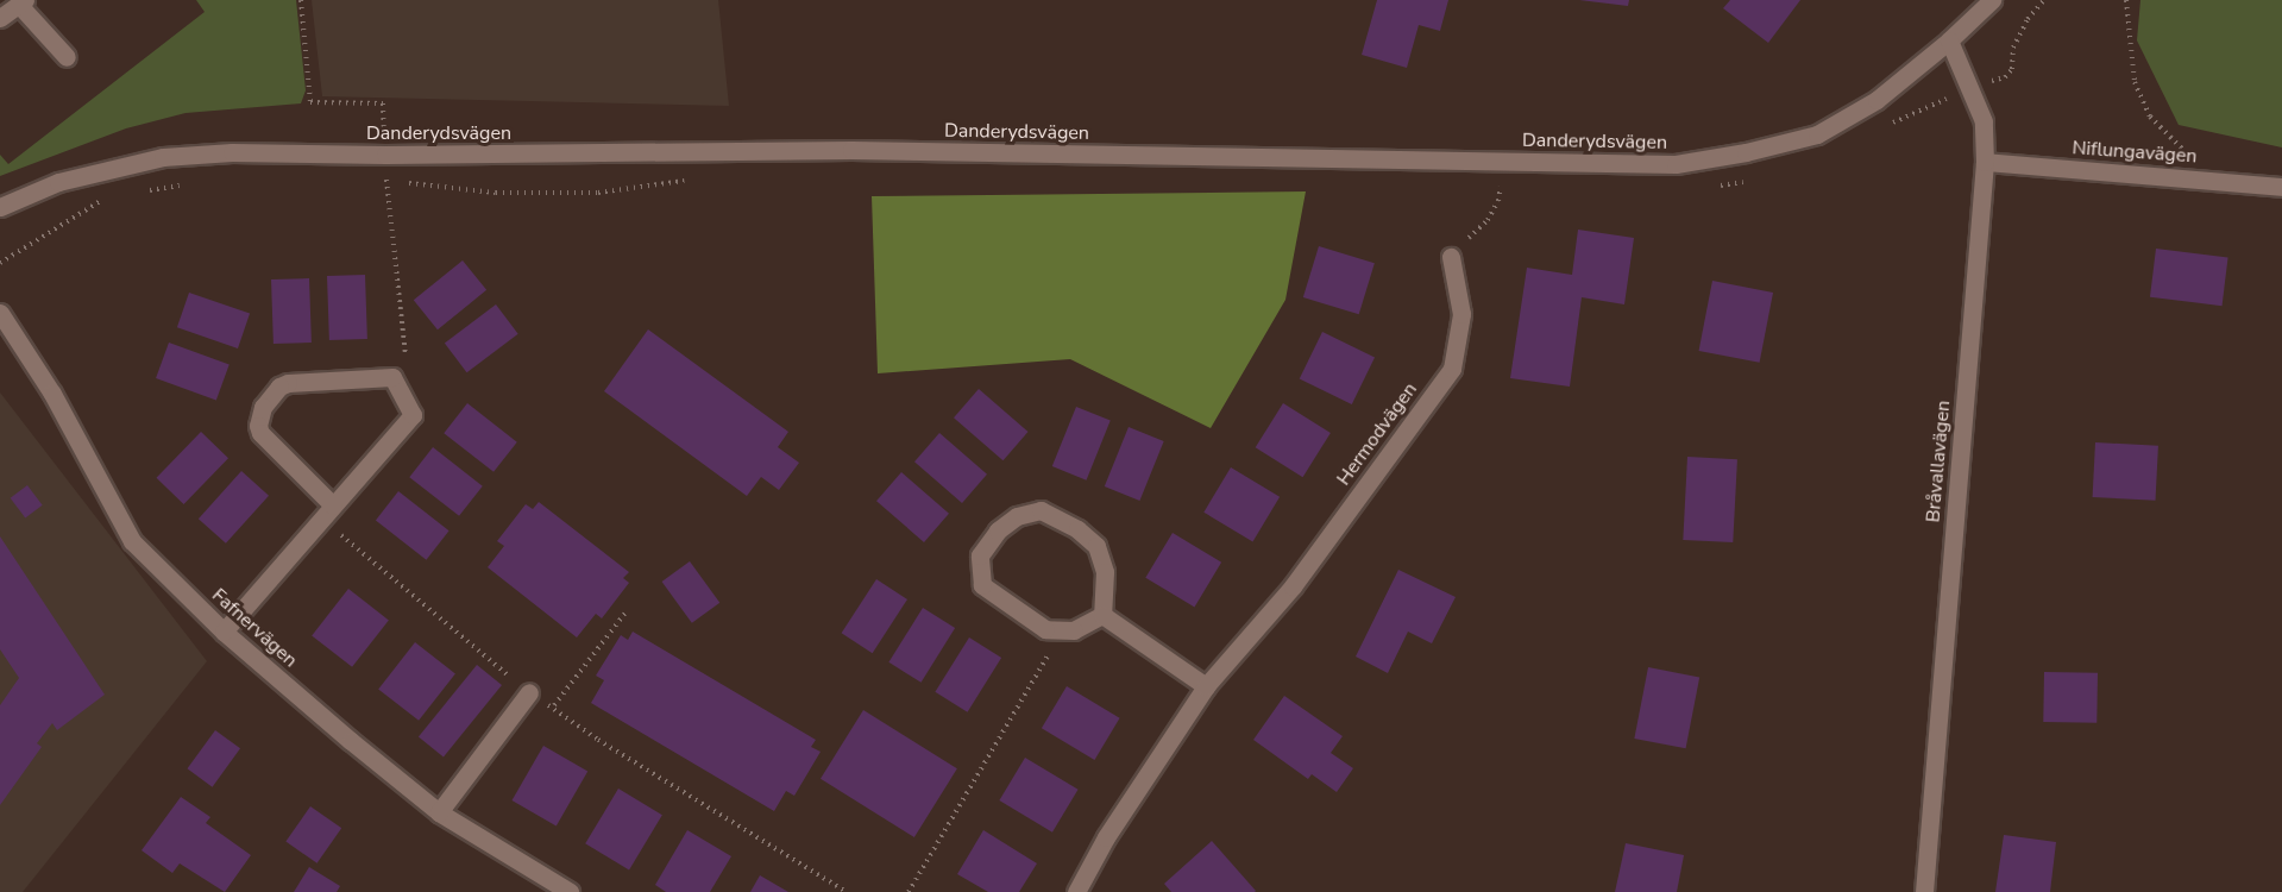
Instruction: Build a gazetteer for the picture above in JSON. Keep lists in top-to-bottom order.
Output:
{
  "streets": {
    "street": [
      "Danderydsvägen",
      "Niflungavägen",
      "Hermodvägen",
      "Bråvallavägen",
      "Fafnervägen"
    ]
  },
  "crossings": [
    ["Danderydsvägen", "Bråvallavägen"],
    ["Niflungavägen", "Bråvallavägen"]
  ]
}
